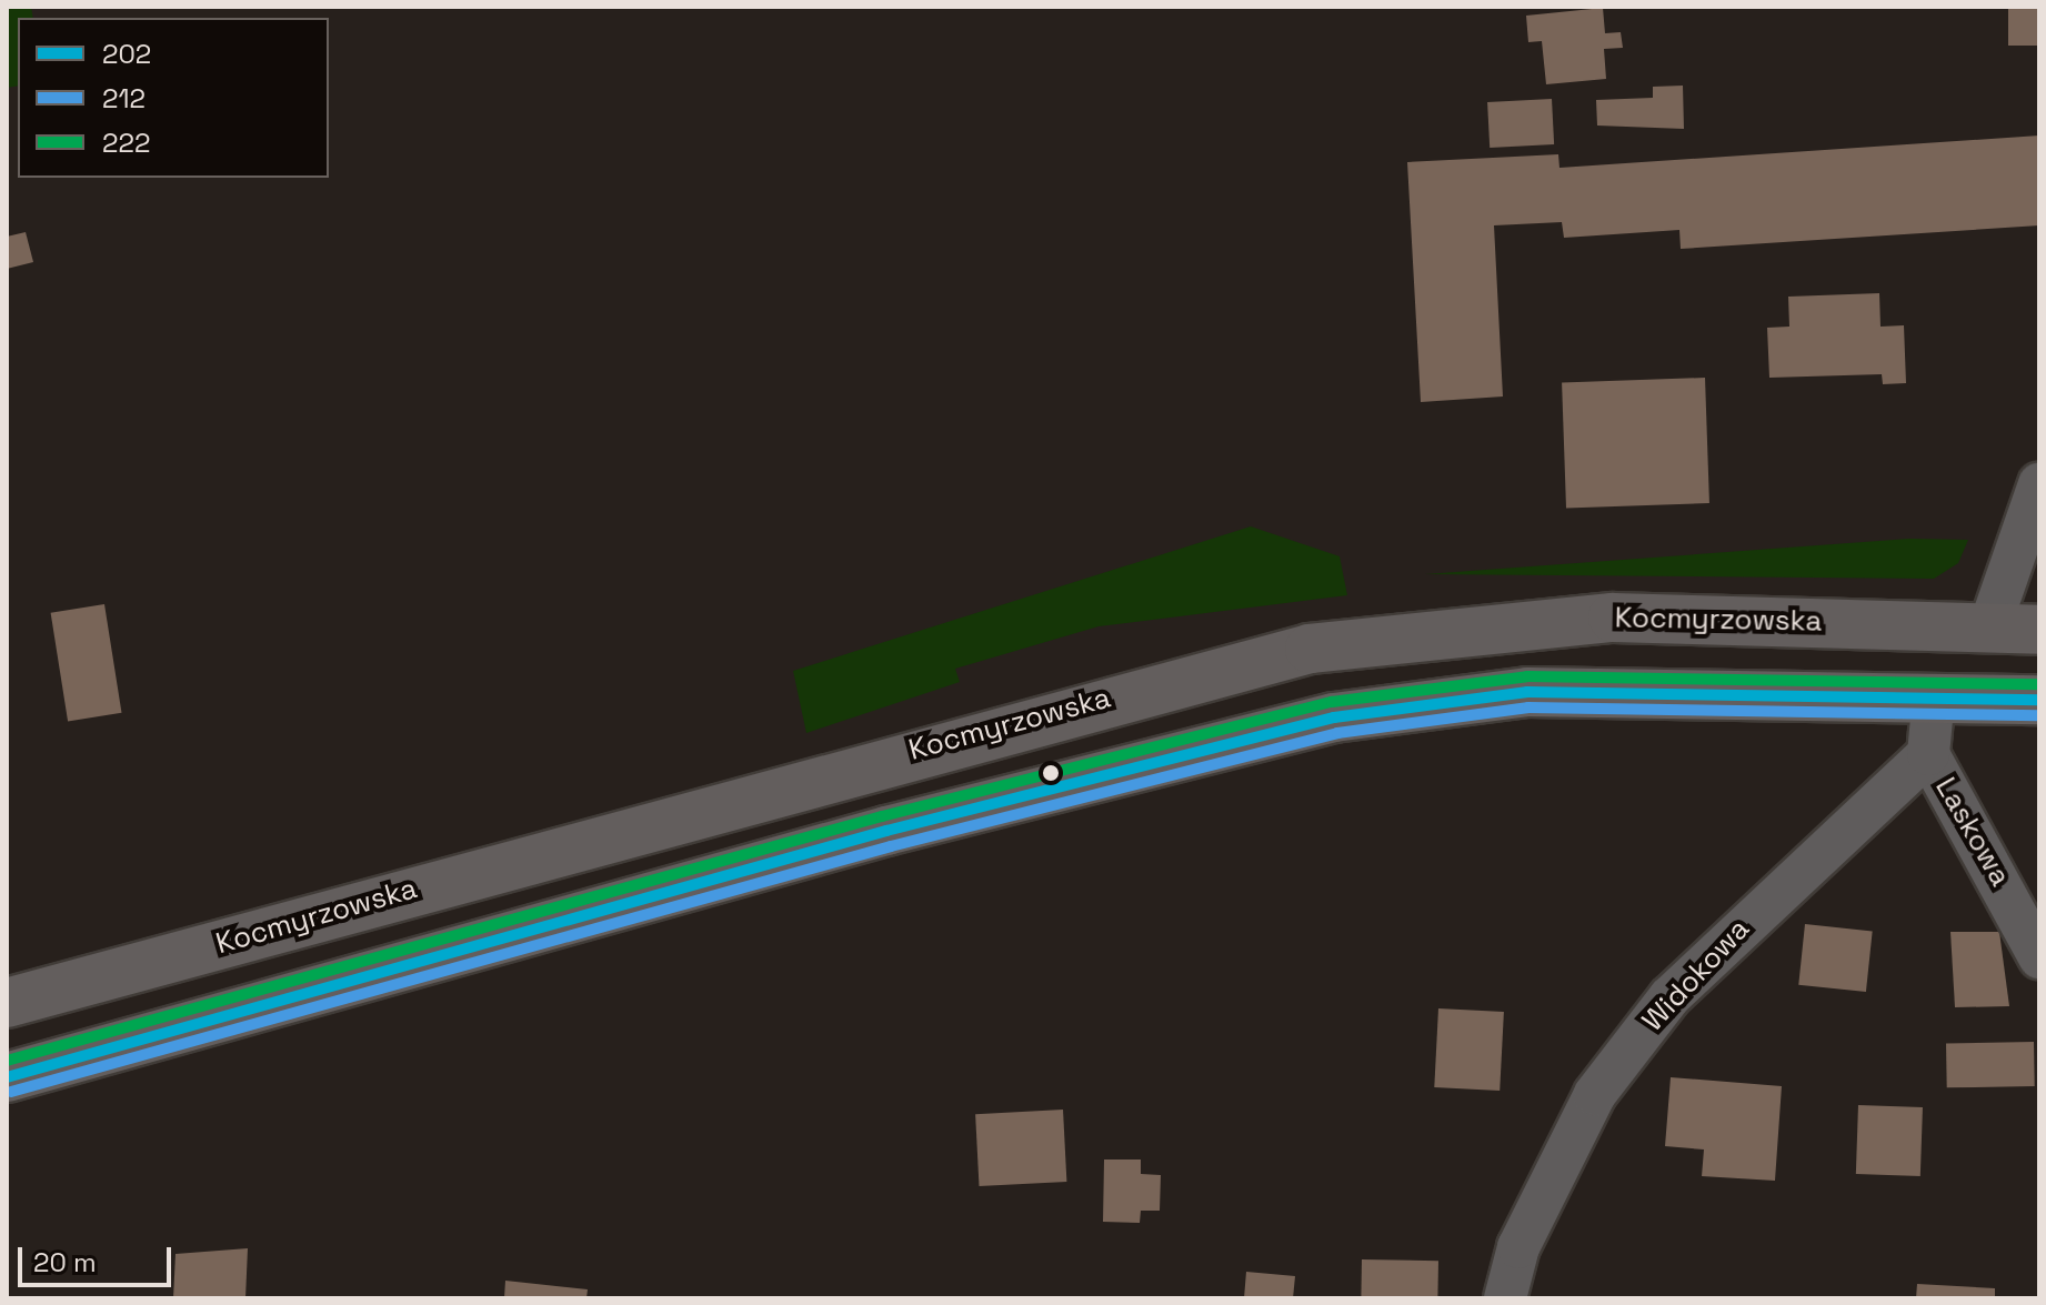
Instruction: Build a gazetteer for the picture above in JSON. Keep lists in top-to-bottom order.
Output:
{
  "streets": {
    "main road": ["Kocmyrzowska"],
    "street": ["Laskowa", "Widokowa"]
  },
  "crossings": [
    ["Laskowa", "Widokowa"]
  ],
  "lines": ["transit line 222", "transit line 202", "transit line 212"],
  "legend": ["202", "212", "222"],
  "scale_bar": "20 m"
}
